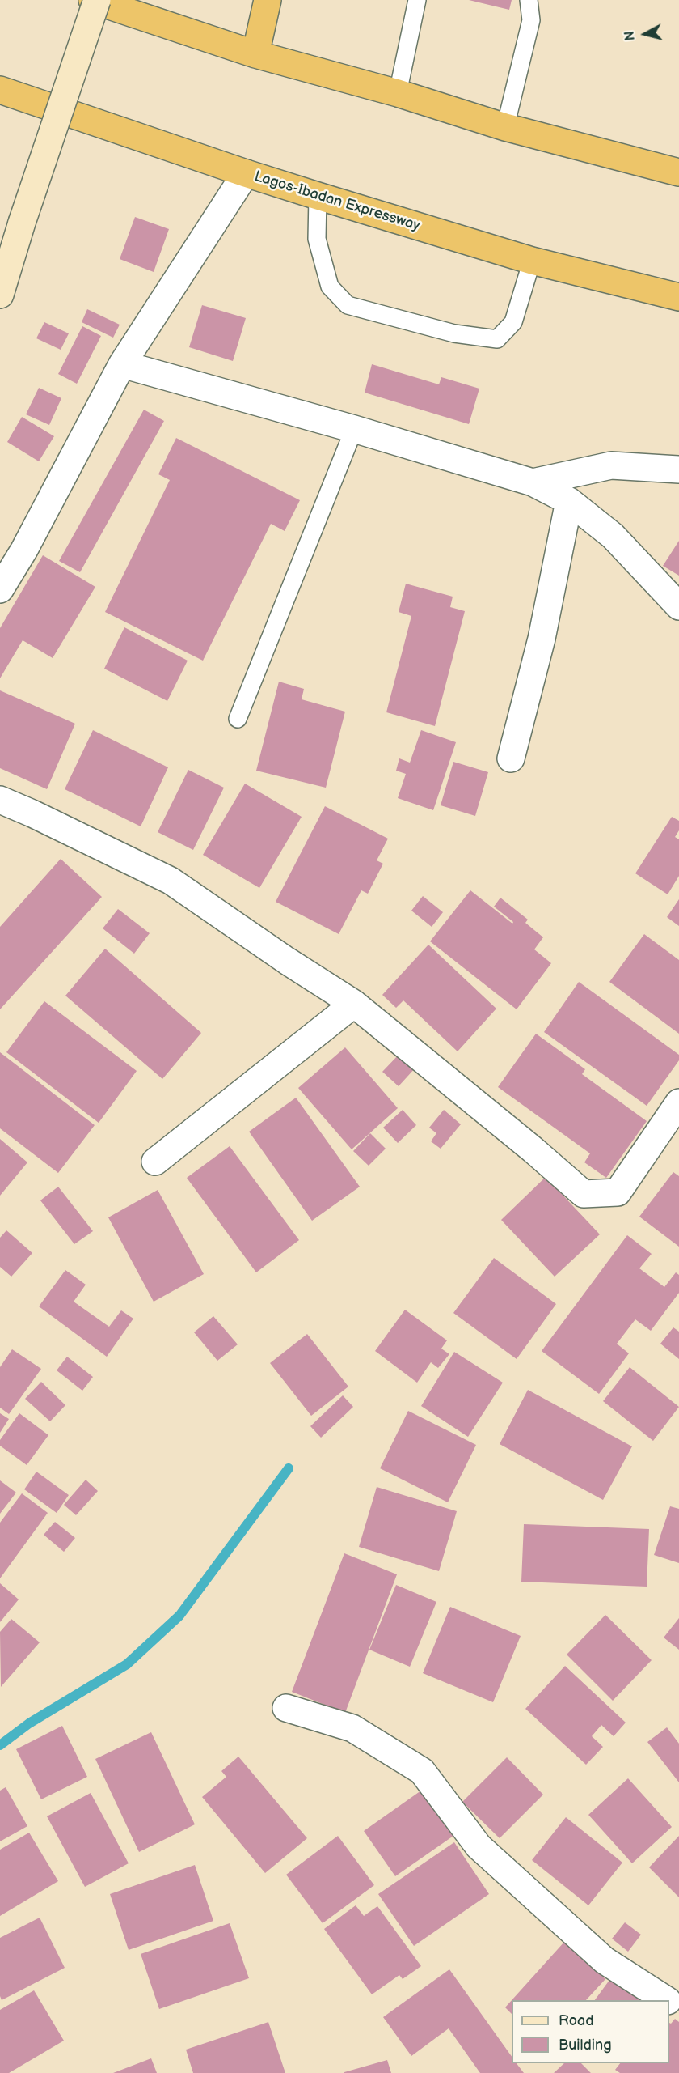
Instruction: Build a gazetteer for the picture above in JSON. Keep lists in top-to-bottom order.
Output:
{
  "streets": {
    "highway": ["Lagos-Ibadan Expressway"]
  },
  "legend": ["Road", "Building"],
  "north": "left"
}
